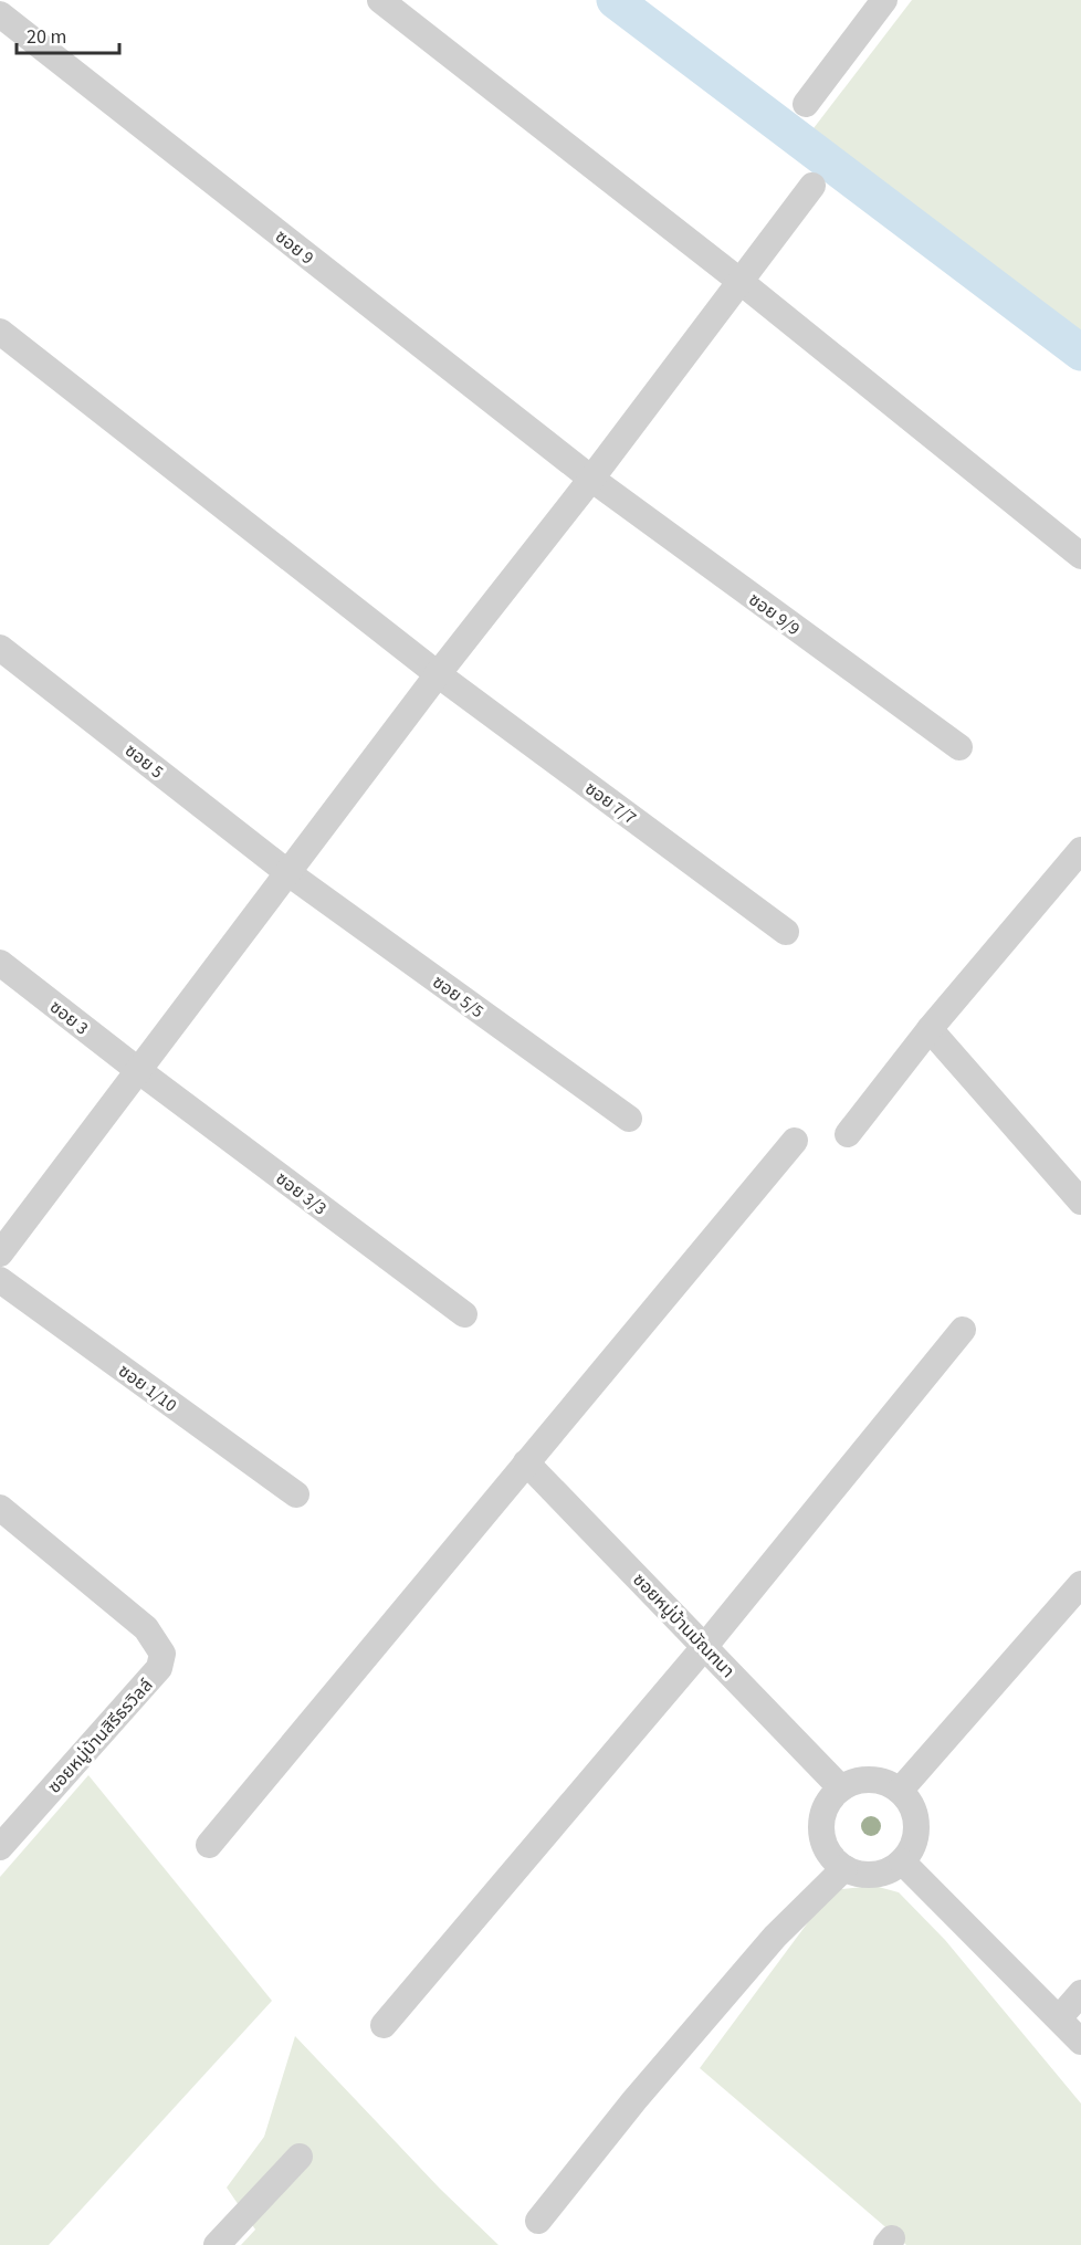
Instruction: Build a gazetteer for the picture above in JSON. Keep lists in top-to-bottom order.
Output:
{
  "streets": {
    "street": [
      "ซอย 9",
      "ซอย 9/9",
      "ซอย 5",
      "ซอย 7/7",
      "ซอย 5/5",
      "ซอย 3",
      "ซอย 3/3",
      "ซอย 1/10",
      "ซอยหมู่บ้านมัณฑนา",
      "ซอยหมู่บ้านสิรีธรวิลล์"
    ]
  },
  "crossings": [
    ["ซอย 9", "ซอย 9/9"],
    ["ซอย 5", "ซอย 5/5"],
    ["ซอย 3", "ซอย 3/3"]
  ],
  "scale_bar": "20 m"
}
